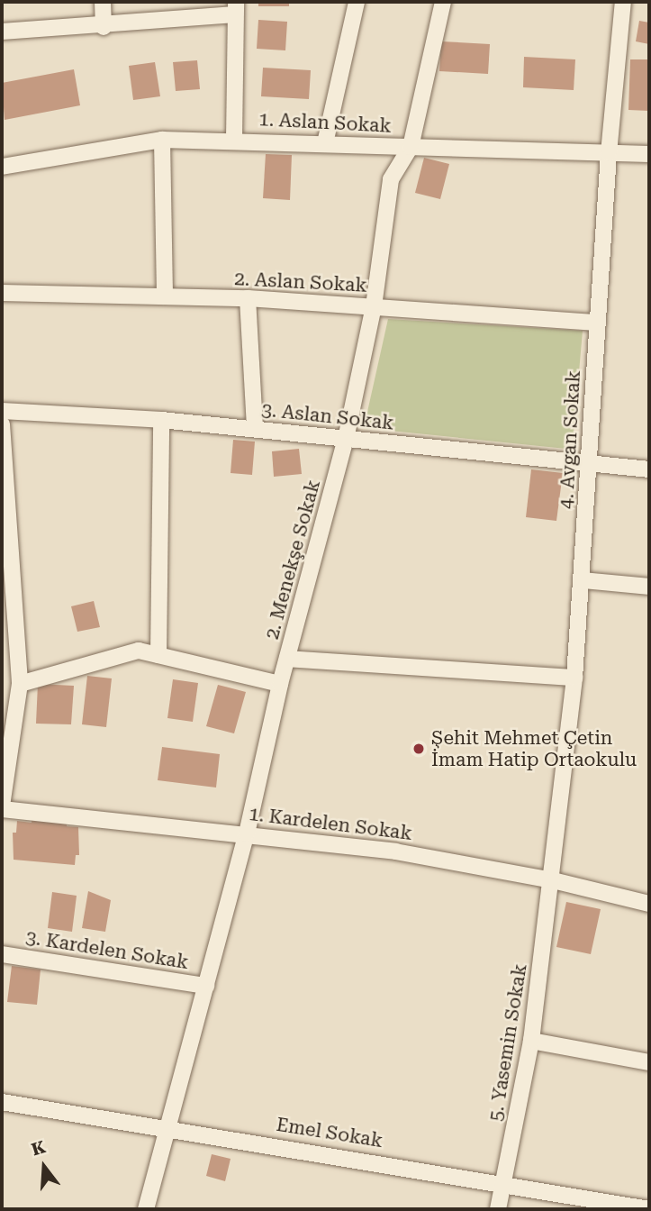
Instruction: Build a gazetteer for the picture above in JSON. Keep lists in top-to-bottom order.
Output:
{
  "streets": {
    "street": [
      "1. Aslan Sokak",
      "2. Aslan Sokak",
      "3. Aslan Sokak",
      "4. Avgan Sokak",
      "2. Menekşe Sokak",
      "1. Kardelen Sokak",
      "3. Kardelen Sokak",
      "5. Yasemin Sokak",
      "Emel Sokak"
    ]
  },
  "crossings": [
    ["1. Aslan Sokak", "4. Avgan Sokak"],
    ["1. Aslan Sokak", "2. Menekşe Sokak"],
    ["2. Aslan Sokak", "4. Avgan Sokak"],
    ["2. Aslan Sokak", "2. Menekşe Sokak"],
    ["3. Aslan Sokak", "4. Avgan Sokak"],
    ["3. Aslan Sokak", "2. Menekşe Sokak"],
    ["4. Avgan Sokak", "1. Kardelen Sokak"],
    ["4. Avgan Sokak", "5. Yasemin Sokak"],
    ["2. Menekşe Sokak", "1. Kardelen Sokak"],
    ["2. Menekşe Sokak", "3. Kardelen Sokak"],
    ["2. Menekşe Sokak", "Emel Sokak"],
    ["1. Kardelen Sokak", "5. Yasemin Sokak"],
    ["5. Yasemin Sokak", "Emel Sokak"]
  ],
  "places": ["Şehit Mehmet Çetin İmam Hatip Ortaokulu"],
  "north": "top"
}
